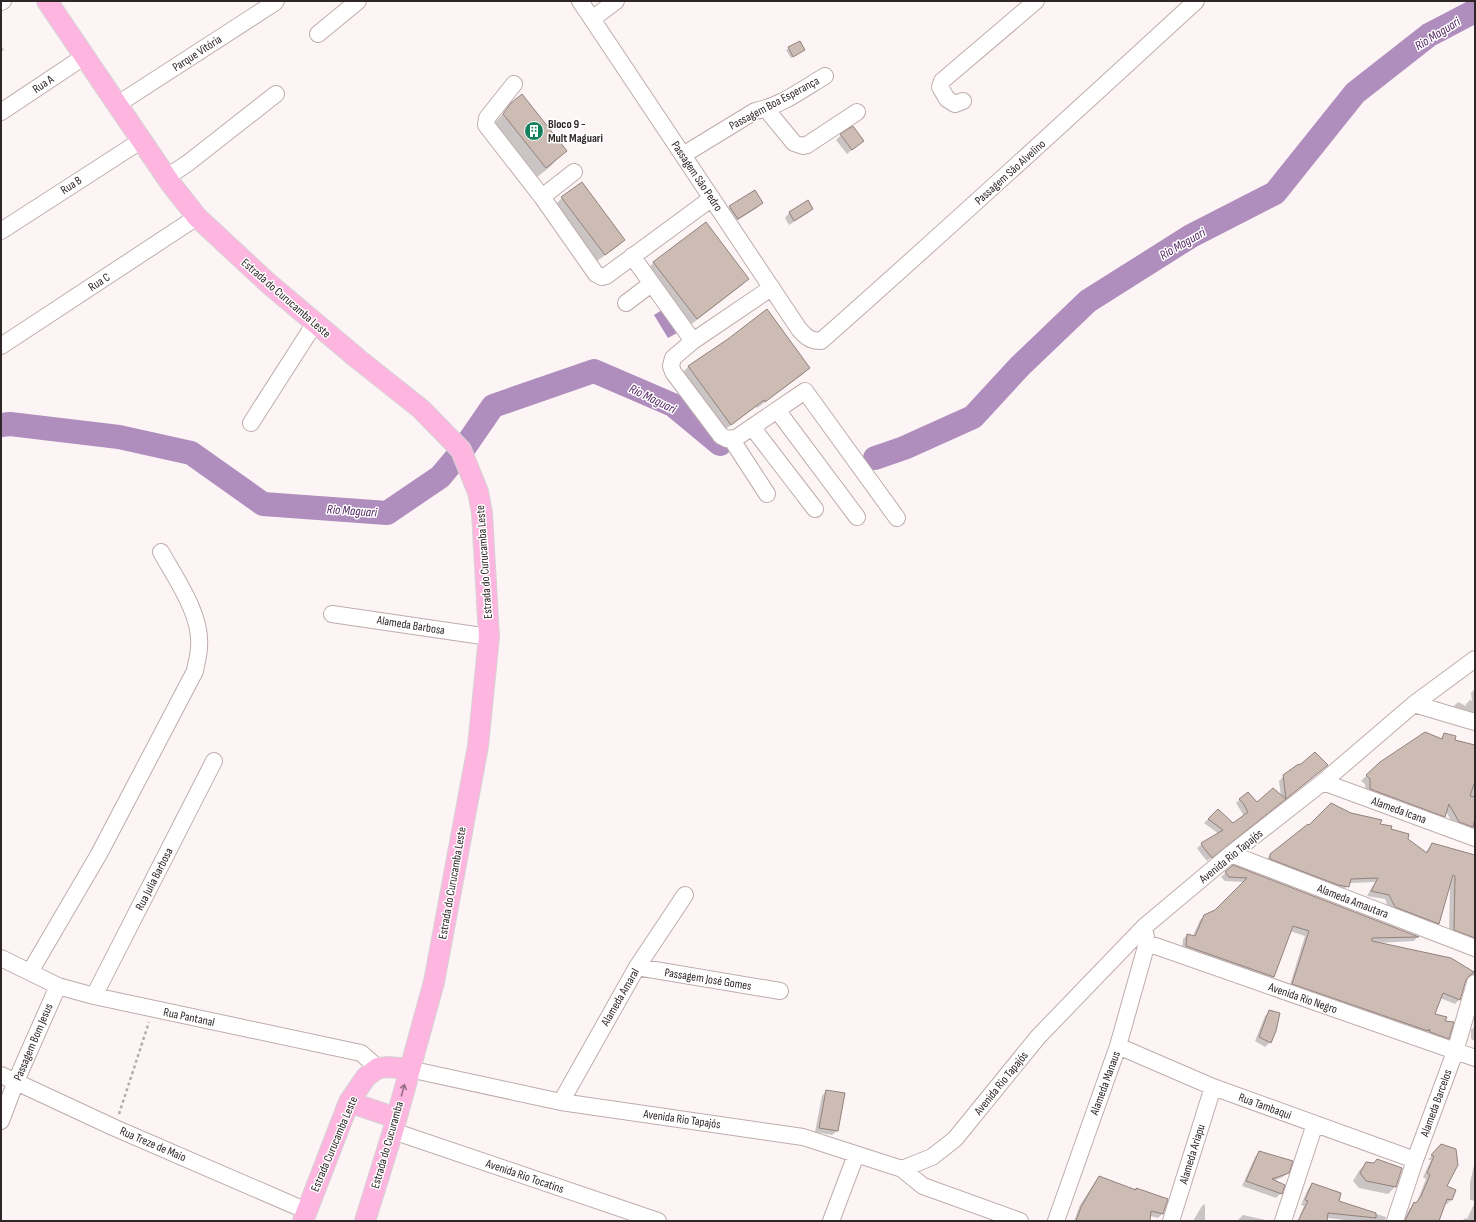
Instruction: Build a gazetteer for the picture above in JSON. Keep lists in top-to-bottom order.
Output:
{
  "streets": {
    "main road": ["Estrada do Curucamba Leste", "Estrada Curucamba Leste", "Estrada do Cucuramba"],
    "street": [
      "Parque Vitória",
      "Rua A",
      "Passagem Boa Esperança",
      "Passagem São Alvelino",
      "Passagem São Pedro",
      "Rua B",
      "Rua C",
      "Alameda Barbosa",
      "Alameda Icana",
      "Avenida Rio Tapajós",
      "Rua Julia Barbosa",
      "Alameda Amautara",
      "Passagem José Gomes",
      "Alameda Amaral",
      "Avenida Rio Negro",
      "Rua Pantanal",
      "Passagem Bom Jesus",
      "Alameda Manaus",
      "Alameda Barcelos",
      "Rua Tambaqui",
      "Rua Treze de Maio",
      "Alameda Ariapu",
      "Avenida Rio Tocatins"
    ]
  },
  "crossings": [
    ["Parque Vitória", "Estrada do Curucamba Leste"],
    ["Rua A", "Estrada do Curucamba Leste"],
    ["Passagem Boa Esperança", "Passagem São Pedro"],
    ["Passagem São Alvelino", "Passagem São Pedro"],
    ["Rua B", "Estrada do Curucamba Leste"],
    ["Rua C", "Estrada do Curucamba Leste"],
    ["Estrada do Curucamba Leste", "Alameda Barbosa"],
    ["Estrada do Curucamba Leste", "Avenida Rio Tapajós"],
    ["Estrada do Curucamba Leste", "Estrada do Cucuramba"],
    ["Alameda Icana", "Avenida Rio Tapajós"],
    ["Avenida Rio Tapajós", "Alameda Amautara"],
    ["Avenida Rio Tapajós", "Alameda Amaral"],
    ["Avenida Rio Tapajós", "Estrada do Cucuramba"],
    ["Rua Julia Barbosa", "Rua Pantanal"],
    ["Passagem José Gomes", "Alameda Amaral"],
    ["Avenida Rio Negro", "Alameda Manaus"],
    ["Avenida Rio Negro", "Alameda Barcelos"],
    ["Rua Pantanal", "Passagem Bom Jesus"],
    ["Rua Pantanal", "Estrada Curucamba Leste"],
    ["Passagem Bom Jesus", "Rua Treze de Maio"],
    ["Alameda Manaus", "Rua Tambaqui"],
    ["Alameda Barcelos", "Rua Tambaqui"],
    ["Rua Tambaqui", "Alameda Ariapu"],
    ["Rua Treze de Maio", "Estrada Curucamba Leste"],
    ["Estrada do Cucuramba", "Avenida Rio Tocatins"]
  ],
  "one_way": ["Estrada do Cucuramba"],
  "water": ["Rio Maguari"],
  "places": {
    "building": ["Bloco 9 - Mult Maguari"]
  }
}
